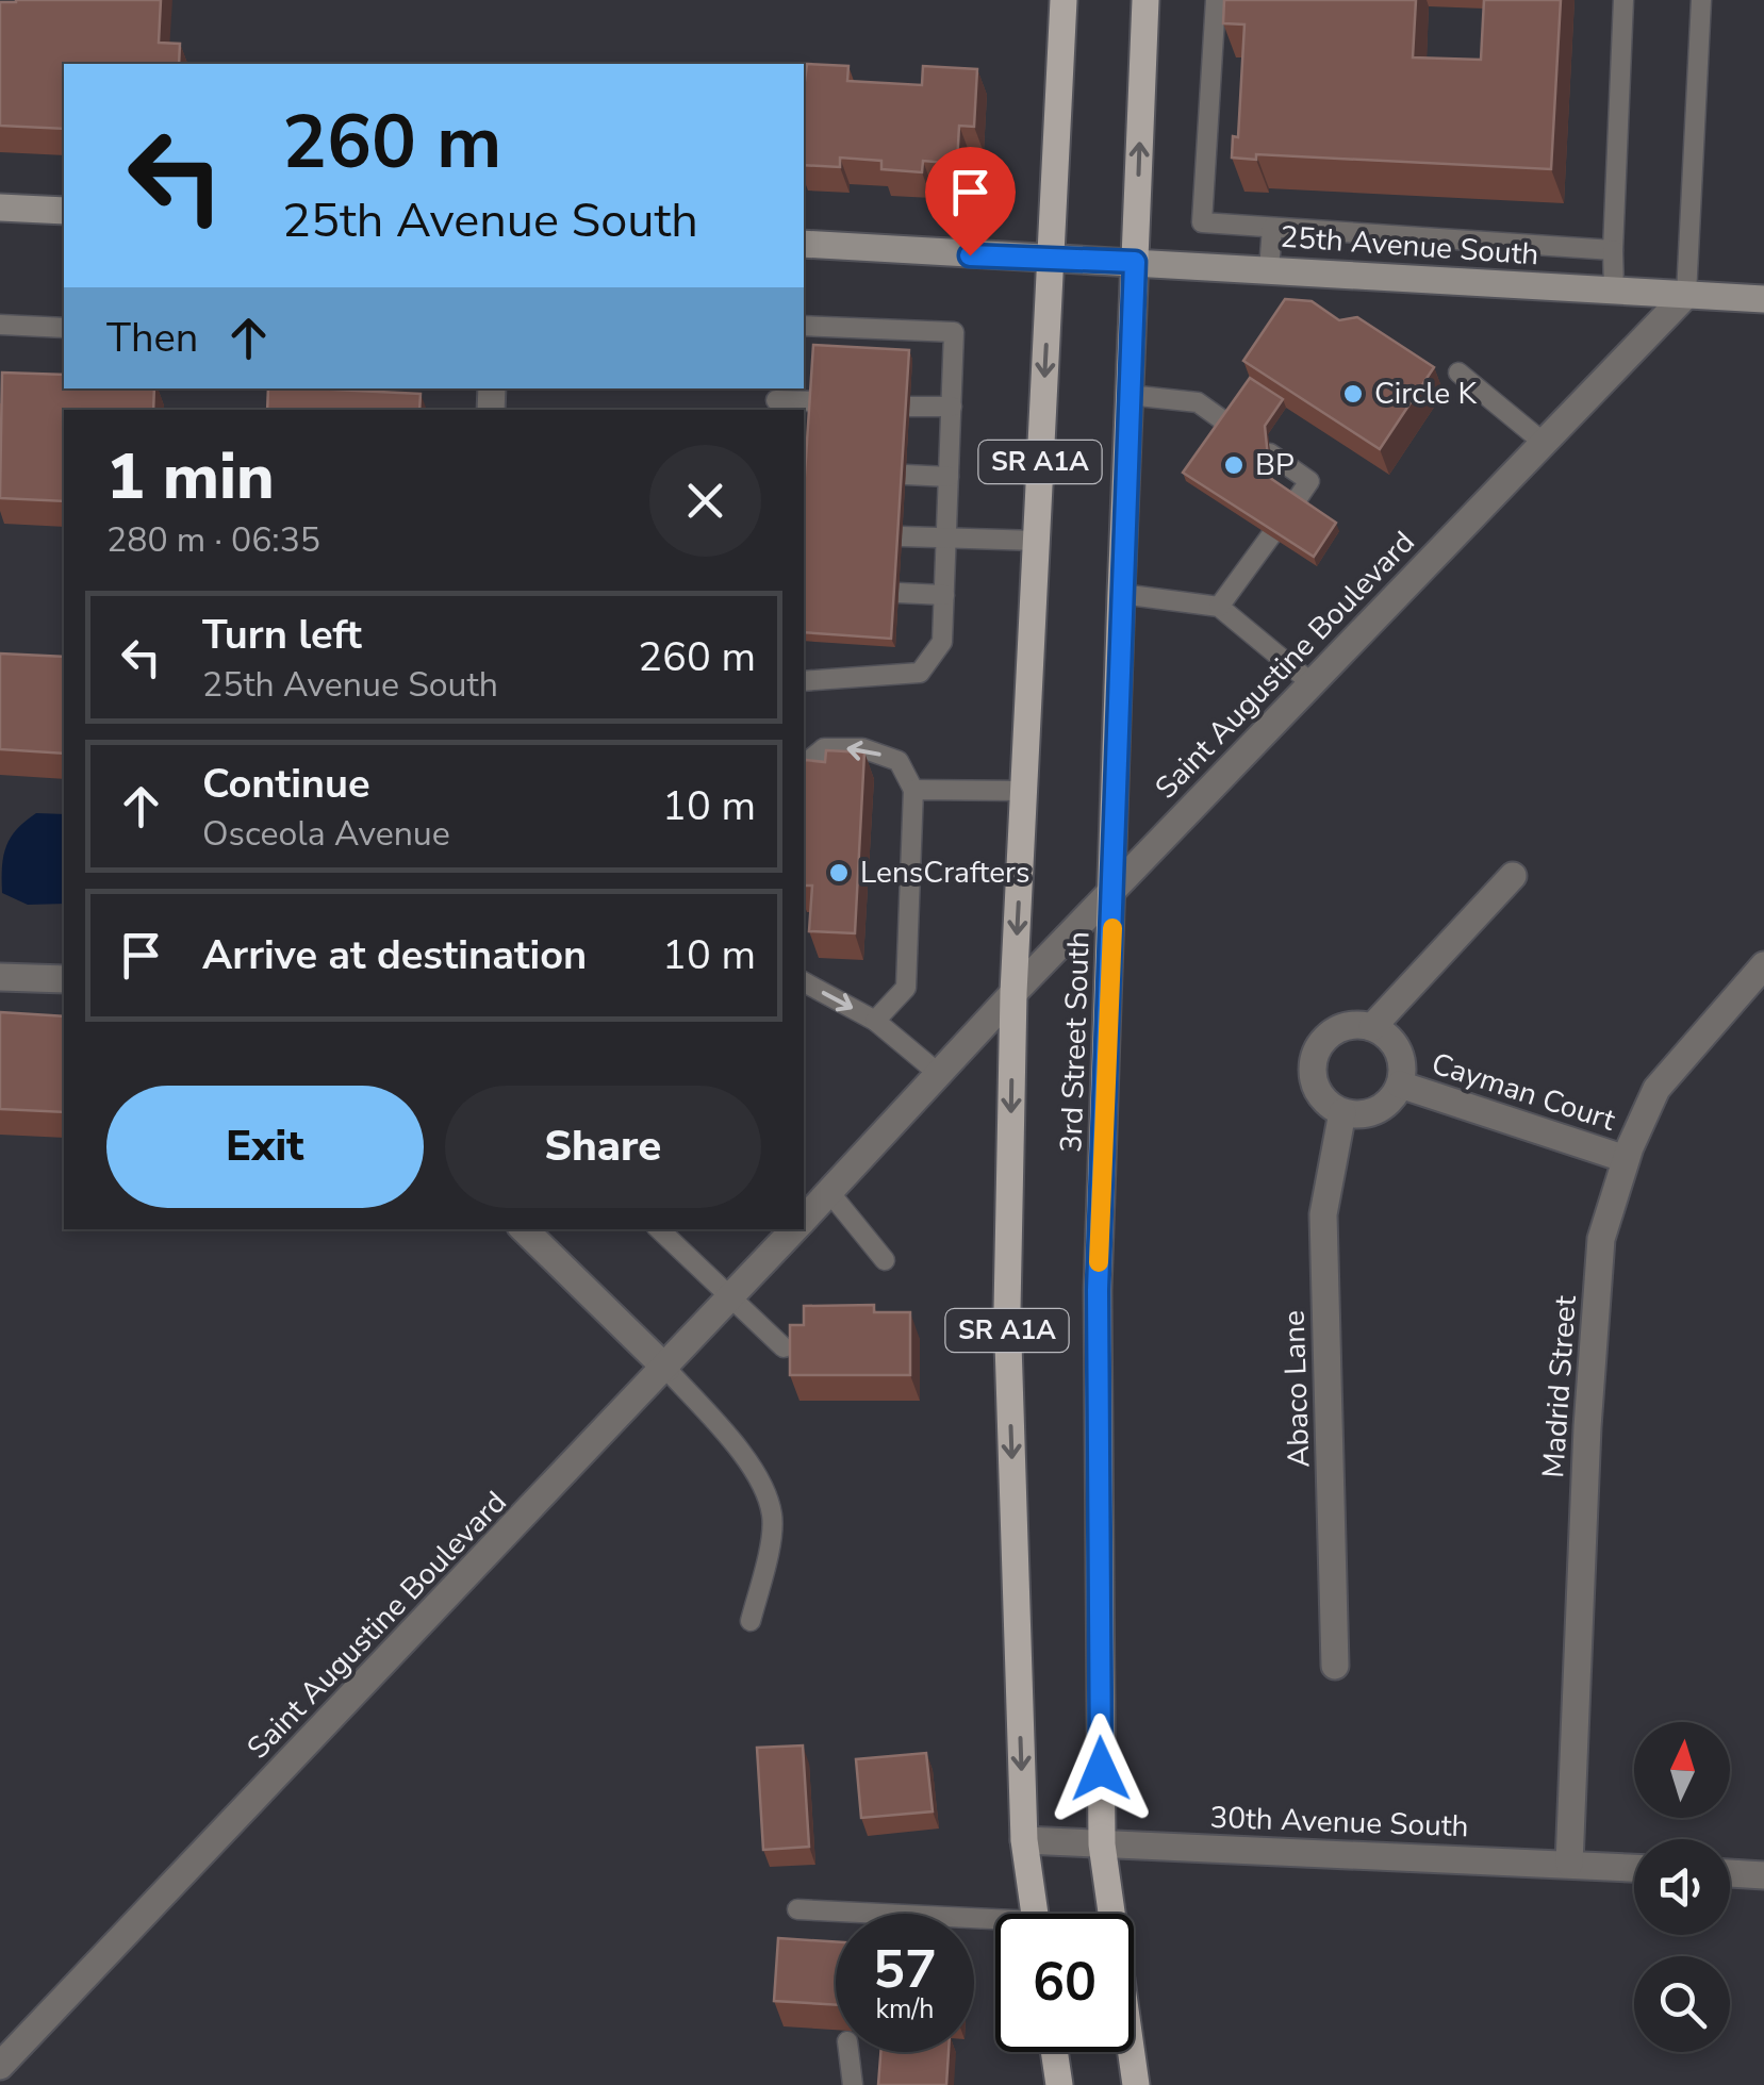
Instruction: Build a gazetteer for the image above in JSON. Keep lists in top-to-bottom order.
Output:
{
  "streets": {
    "main road": ["SR A1A", "3rd Street South"],
    "street": [
      "25th Avenue South",
      "Saint Augustine Boulevard",
      "Cayman Court",
      "Madrid Street",
      "Abaco Lane",
      "30th Avenue South"
    ]
  },
  "crossings": [
    ["25th Avenue South", "Saint Augustine Boulevard"],
    ["25th Avenue South", "3rd Street South"],
    ["Saint Augustine Boulevard", "3rd Street South"],
    ["3rd Street South", "30th Avenue South"],
    ["Cayman Court", "Madrid Street"],
    ["Cayman Court", "Abaco Lane"],
    ["Madrid Street", "30th Avenue South"]
  ],
  "places": ["Circle K", "BP", "LensCrafters"],
  "north": "top",
  "page": {
    "turn": ["260 m", "25th Avenue South"],
    "then": "Then",
    "heading": ["1 min", "280 m · 06:35"],
    "list": [
      {
        "name": "Turn left",
        "note": "25th Avenue South",
        "value": "260 m"
      },
      {
        "name": "Continue",
        "note": "Osceola Avenue",
        "value": "10 m"
      },
      {
        "name": "Arrive at destination",
        "value": "10 m"
      }
    ],
    "buttons": ["Exit", "Share"],
    "speed": "57 km/h",
    "limit": "60"
  }
}
